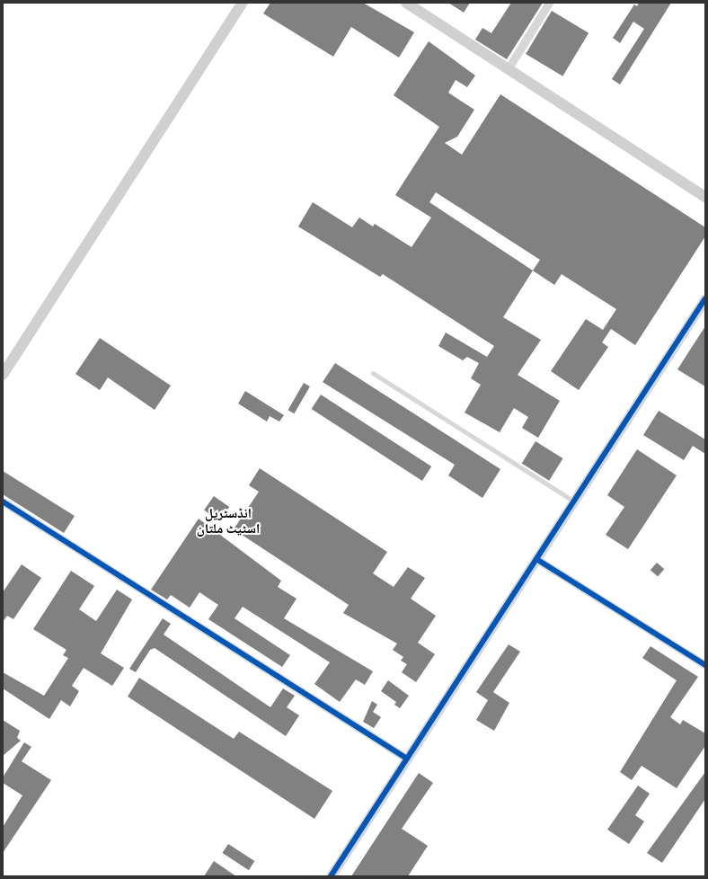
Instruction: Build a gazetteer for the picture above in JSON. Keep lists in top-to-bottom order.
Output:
{
  "districts": ["انڈسٹریل اسٹیٹ ملتان"]
}
